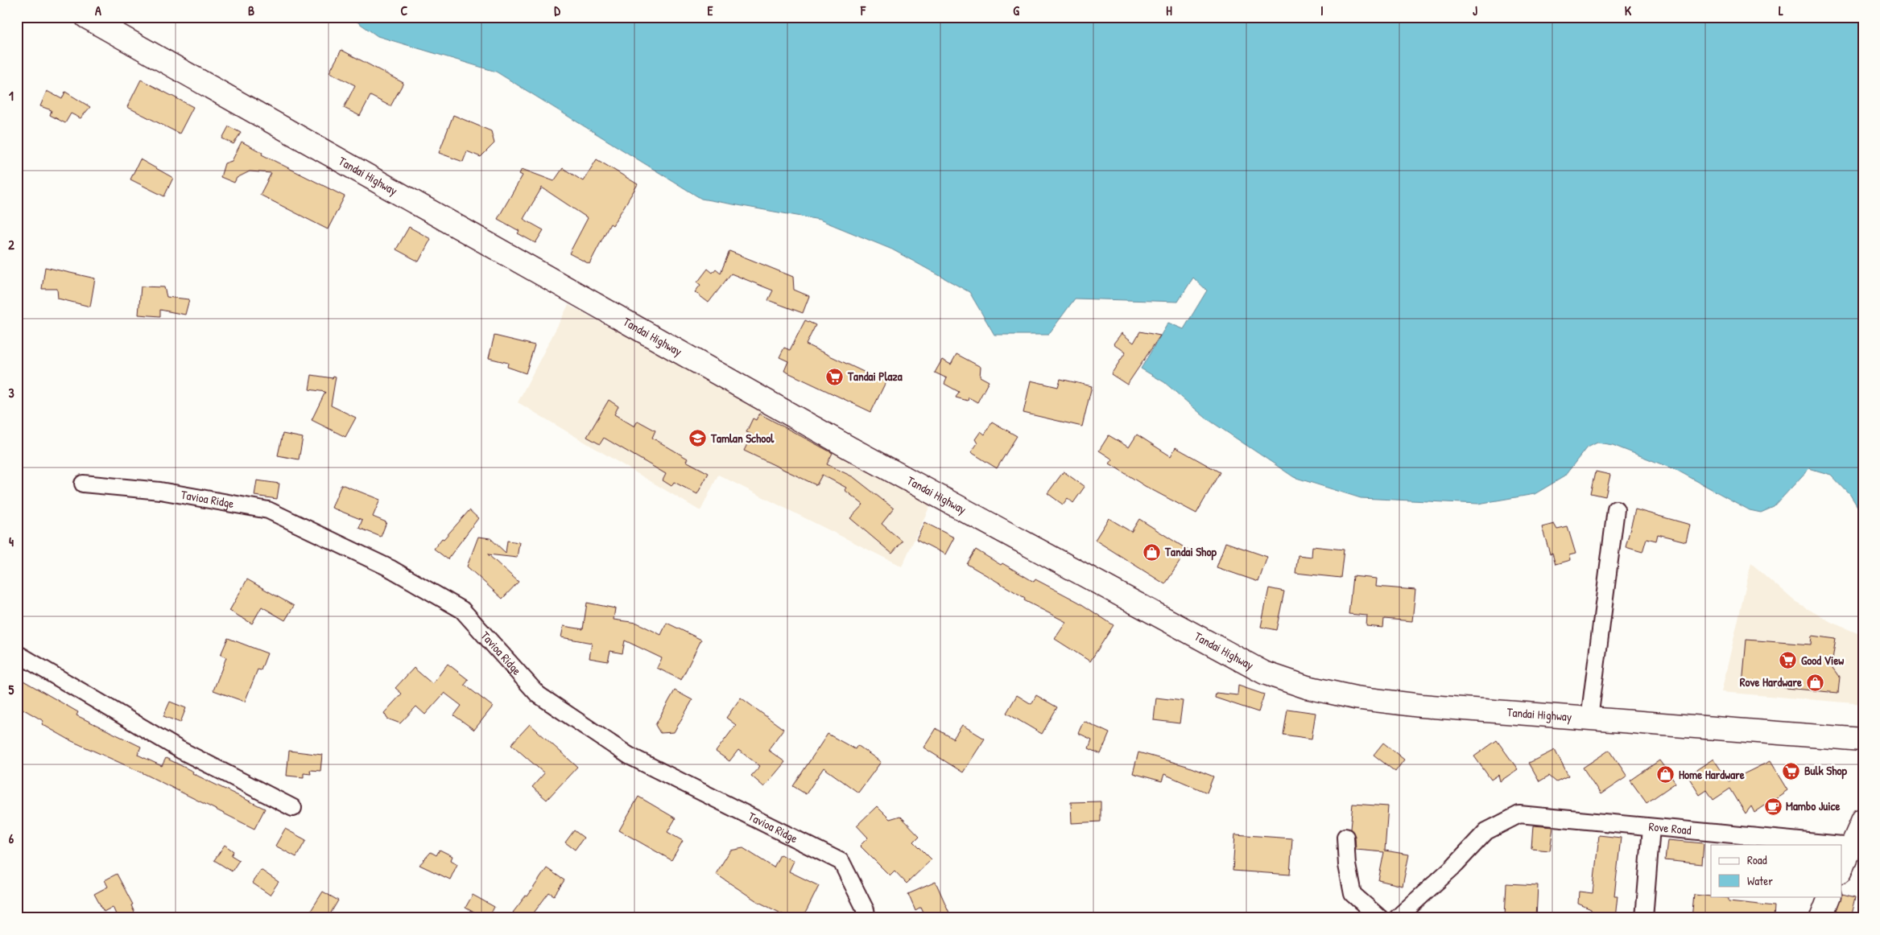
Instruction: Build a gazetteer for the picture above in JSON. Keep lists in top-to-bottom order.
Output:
{
  "streets": {
    "main road": ["Tandai Highway"],
    "street": ["Tavioa Ridge", "Rove Road"]
  },
  "places": {
    "supermarket": ["Tandai Plaza", "Good View", "Bulk Shop"],
    "school or university": ["Tamlan School"],
    "shop": ["Tandai Shop", "Rove Hardware", "Home Hardware"],
    "cafe": ["Mambo Juice"]
  },
  "legend": ["Road", "Water"],
  "grid": {
    "columns": [
      "A",
      "B",
      "C",
      "D",
      "E",
      "F",
      "G",
      "H",
      "I",
      "J",
      "K",
      "L"
    ],
    "rows": [
      "1",
      "2",
      "3",
      "4",
      "5",
      "6"
    ]
  }
}
